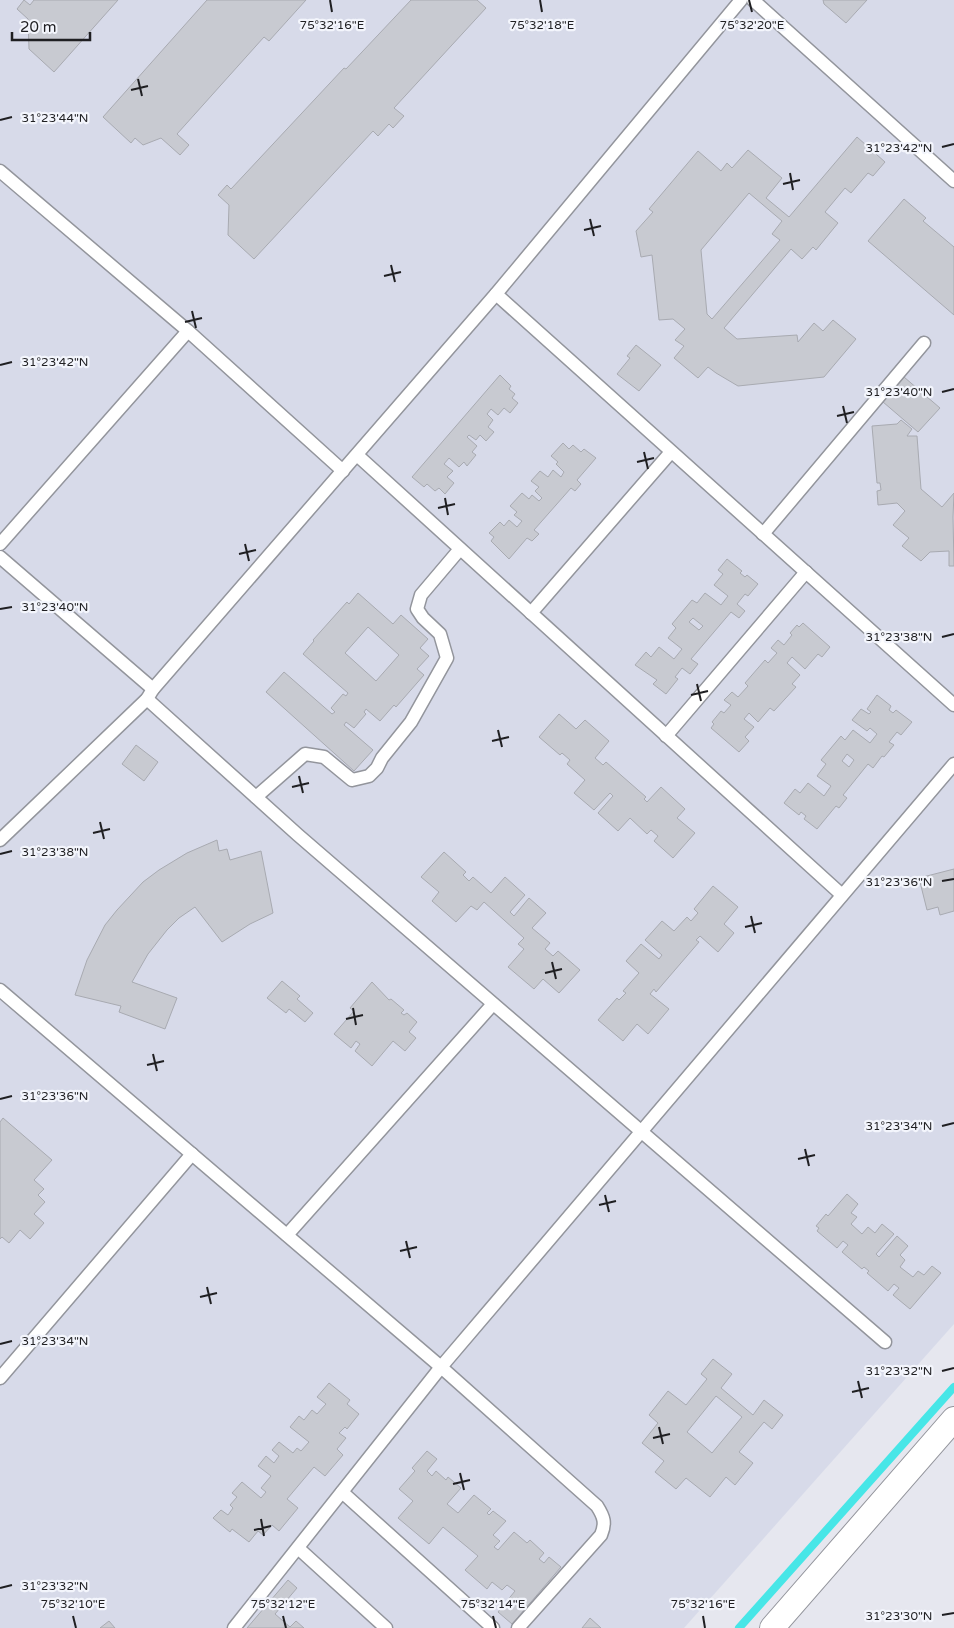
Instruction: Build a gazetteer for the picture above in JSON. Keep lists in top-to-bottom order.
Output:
{
  "scale_bar": "20 m",
  "coordinates": [
    "75°32'16\"E",
    "75°32'18\"E",
    "75°32'20\"E",
    "31°23'44\"N",
    "31°23'42\"N",
    "31°23'40\"N",
    "31°23'38\"N",
    "31°23'36\"N",
    "31°23'34\"N",
    "31°23'32\"N",
    "75°32'10\"E",
    "75°32'12\"E",
    "75°32'14\"E",
    "31°23'30\"N"
  ]
}
